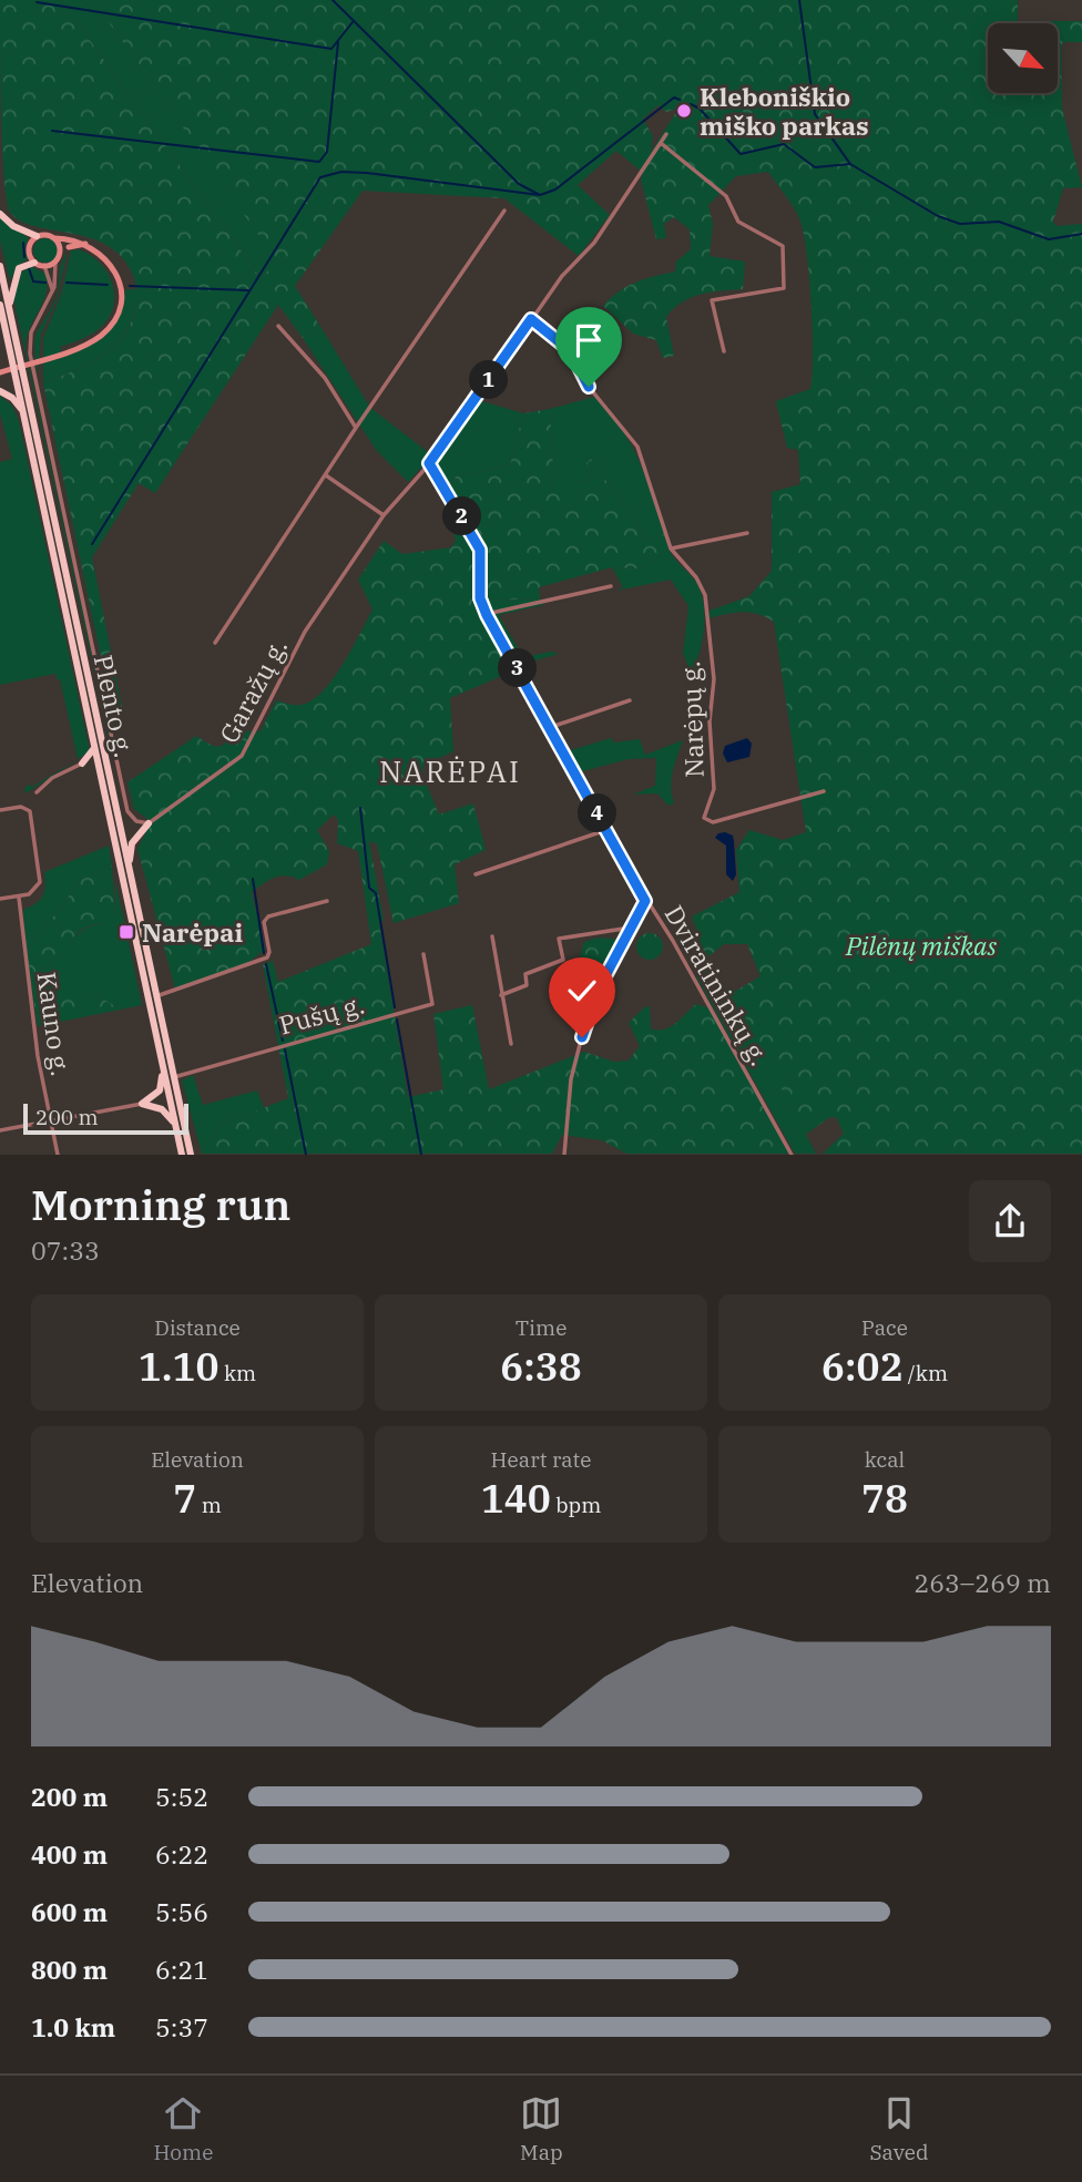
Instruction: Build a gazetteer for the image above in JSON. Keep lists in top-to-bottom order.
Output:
{
  "streets": {
    "highway": ["Plento g."],
    "street": [
      "Garažų g.",
      "Narėpų g.",
      "Dviratininkų g.",
      "Pušų g.",
      "Kauno g."
    ]
  },
  "crossings": [
    ["Garažų g.", "Narėpų g."],
    ["Garažų g.", "Dviratininkų g."],
    ["Plento g.", "Pušų g."]
  ],
  "districts": ["NARĖPAI"],
  "parks": ["Pilėnų miškas"],
  "places": {
    "other": ["Kleboniškio miško parkas"],
    "transit": ["Narėpai"]
  },
  "scale_bar": "200 m",
  "north": "bottom right",
  "page": {
    "pins": [
      "1",
      "2",
      "3",
      "4"
    ],
    "scale": "200 m",
    "heading": ["Morning run", "07:33"],
    "stats": [
      ["Distance", "1.10 km"],
      ["Time", "6:38"],
      ["Pace", "6:02 /km"],
      ["Elevation", "7 m"],
      ["Heart rate", "140 bpm"],
      ["kcal", "78"]
    ],
    "chart": ["Elevation", "263–269 m"],
    "list": [
      {
        "name": "200 m",
        "note": "5:52"
      },
      {
        "name": "400 m",
        "note": "6:22"
      },
      {
        "name": "600 m",
        "note": "5:56"
      },
      {
        "name": "800 m",
        "note": "6:21"
      },
      {
        "name": "1.0 km",
        "note": "5:37"
      }
    ],
    "tabs": ["Home", "Map", "Saved"]
  }
}
